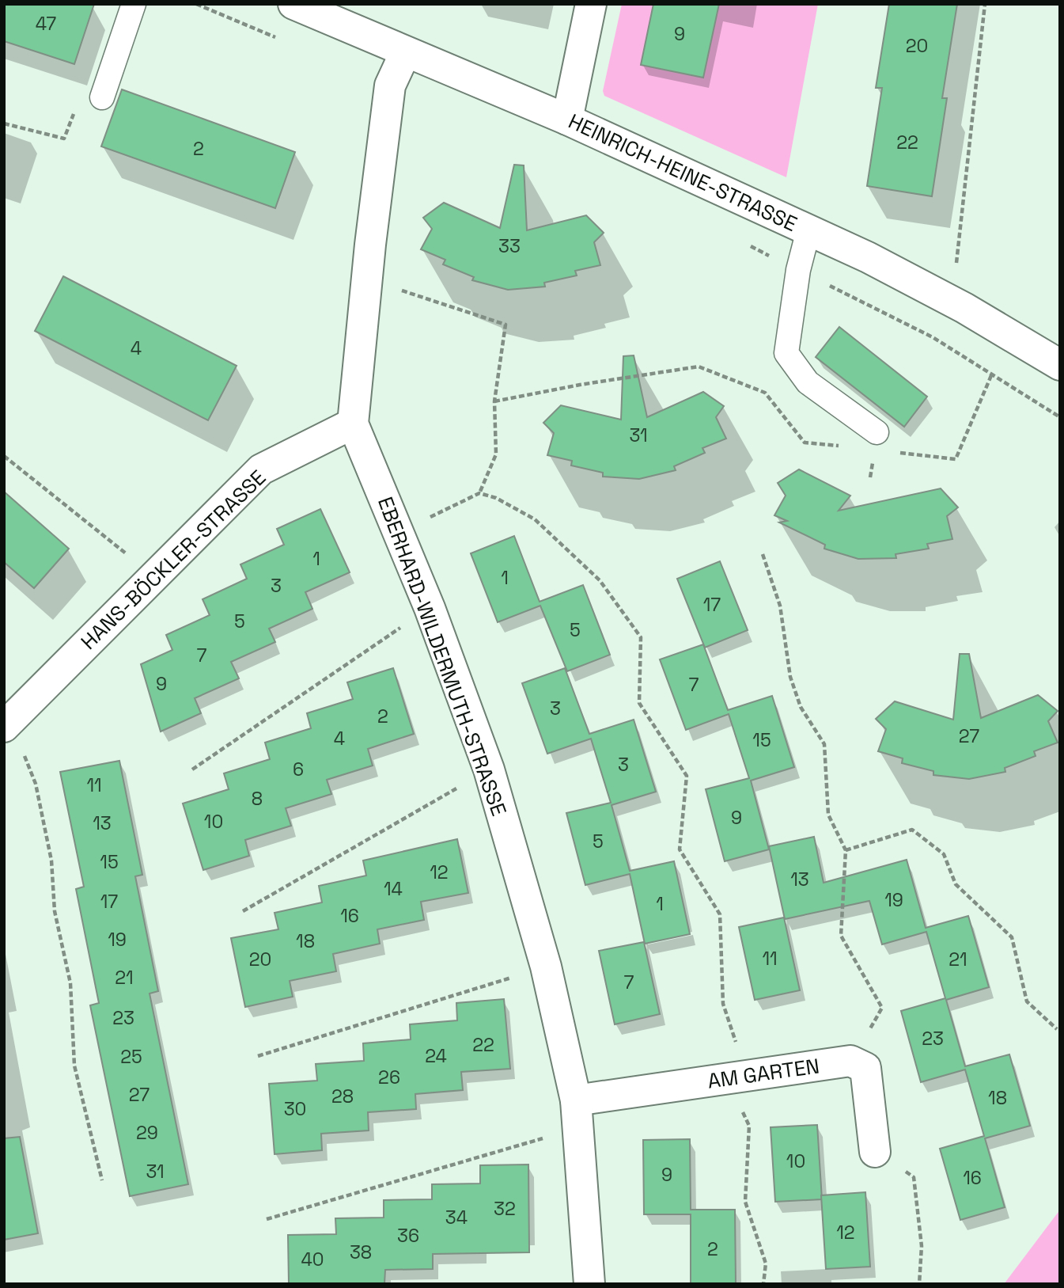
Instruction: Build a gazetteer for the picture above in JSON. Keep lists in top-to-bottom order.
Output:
{
  "streets": {
    "street": [
      "HEINRICH-HEINE-STRASSE",
      "HANS-BÖCKLER-STRASSE",
      "EBERHARD-WILDERMUTH-STRASSE",
      "AM GARTEN"
    ]
  },
  "crossings": [
    ["HANS-BÖCKLER-STRASSE", "EBERHARD-WILDERMUTH-STRASSE"],
    ["EBERHARD-WILDERMUTH-STRASSE", "AM GARTEN"]
  ],
  "house_numbers": [
    "47",
    "9",
    "20",
    "22",
    "2",
    "33",
    "4",
    "31",
    "1",
    "1",
    "3",
    "17",
    "5",
    "5",
    "7",
    "9",
    "7",
    "3",
    "2",
    "27",
    "4",
    "15",
    "3",
    "6",
    "11",
    "8",
    "9",
    "10",
    "13",
    "5",
    "15",
    "12",
    "13",
    "14",
    "19",
    "17",
    "1",
    "16",
    "19",
    "18",
    "11",
    "20",
    "21",
    "21",
    "7",
    "23",
    "23",
    "22",
    "24",
    "25",
    "26",
    "27",
    "28",
    "18",
    "30",
    "29",
    "10",
    "31",
    "9",
    "16",
    "32",
    "34",
    "12",
    "36",
    "2",
    "38",
    "40"
  ]
}
